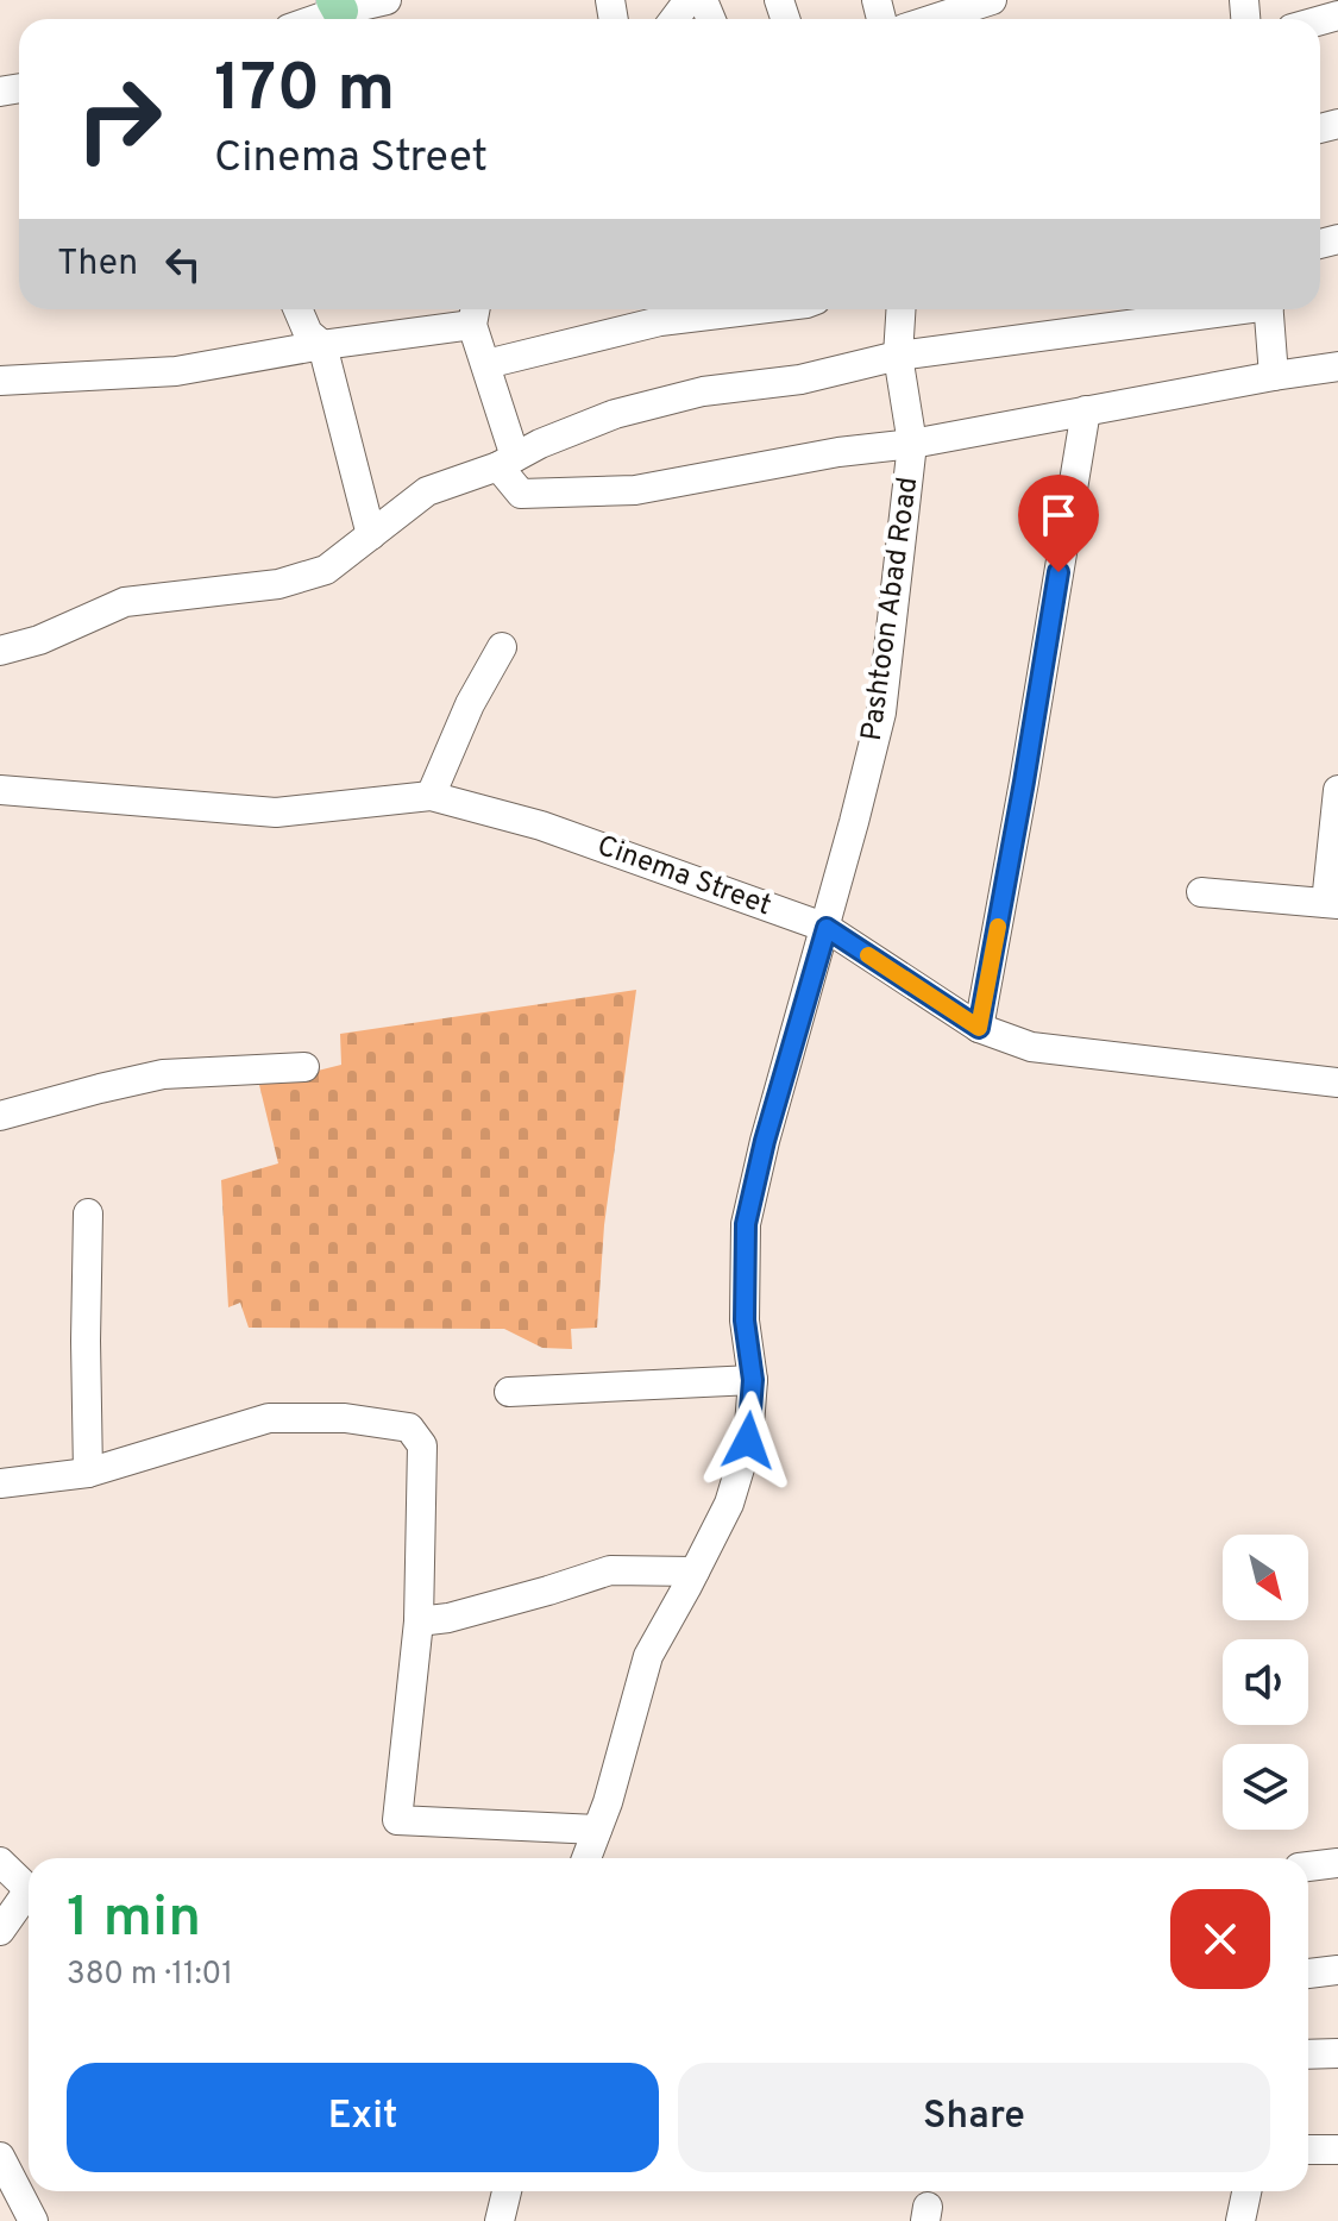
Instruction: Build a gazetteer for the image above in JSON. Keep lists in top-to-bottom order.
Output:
{
  "streets": {
    "street": ["Pashtoon Abad Road", "Cinema Street"]
  },
  "crossings": [
    ["Pashtoon Abad Road", "Cinema Street"]
  ],
  "north": "bottom right",
  "page": {
    "turn": ["170 m", "Cinema Street"],
    "then": "Then",
    "heading": ["1 min", "380 m · 11:01"],
    "buttons": ["Exit", "Share"]
  }
}
